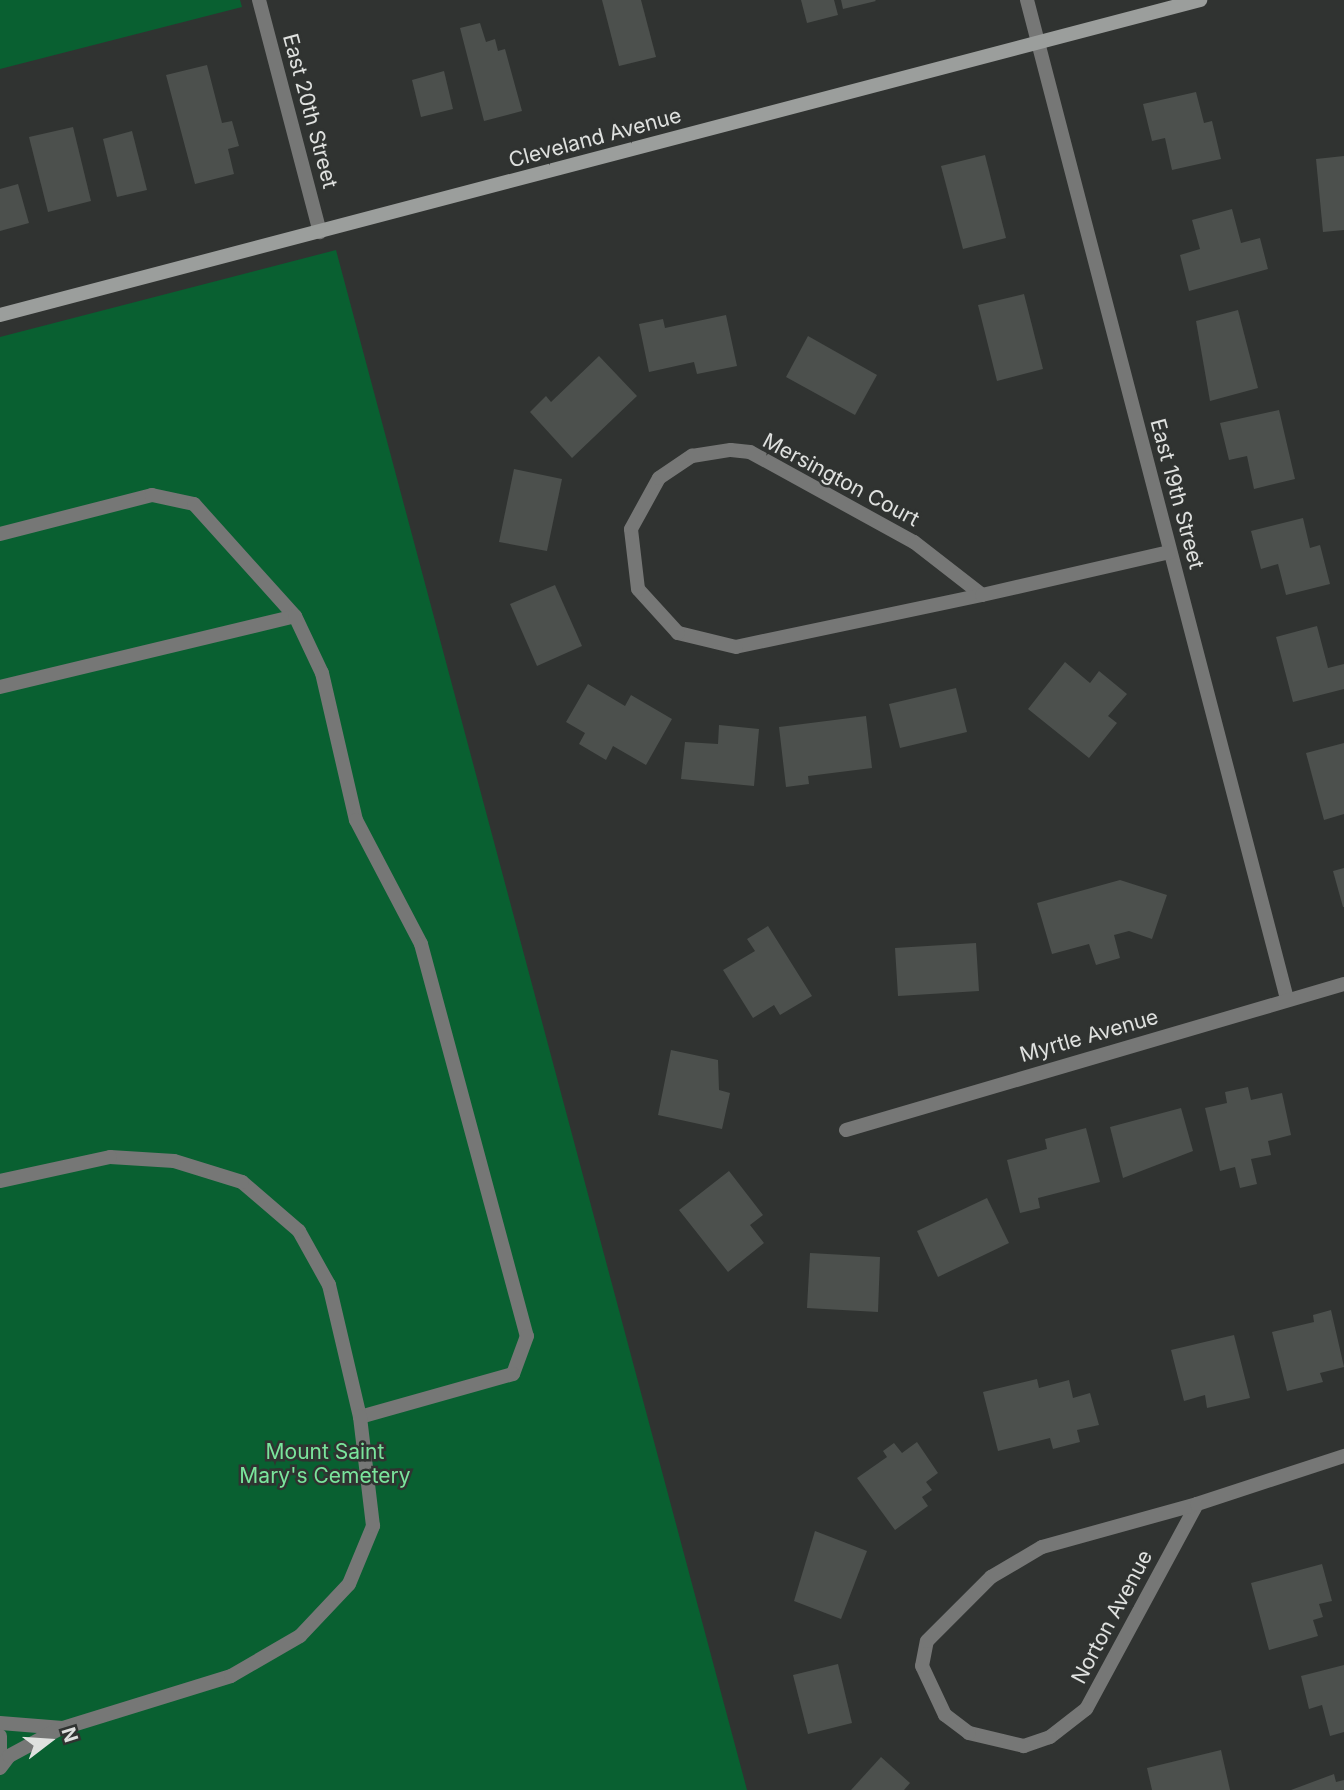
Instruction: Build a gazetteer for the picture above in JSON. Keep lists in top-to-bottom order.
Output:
{
  "streets": {
    "main road": ["Cleveland Avenue"],
    "street": [
      "East 20th Street",
      "Mersington Court",
      "East 19th Street",
      "Myrtle Avenue",
      "Norton Avenue"
    ]
  },
  "crossings": [
    ["East 20th Street", "Cleveland Avenue"],
    ["Cleveland Avenue", "East 19th Street"],
    ["Mersington Court", "East 19th Street"],
    ["East 19th Street", "Myrtle Avenue"]
  ],
  "parks": ["Mount Saint Mary's Cemetery"],
  "north": "right"
}
